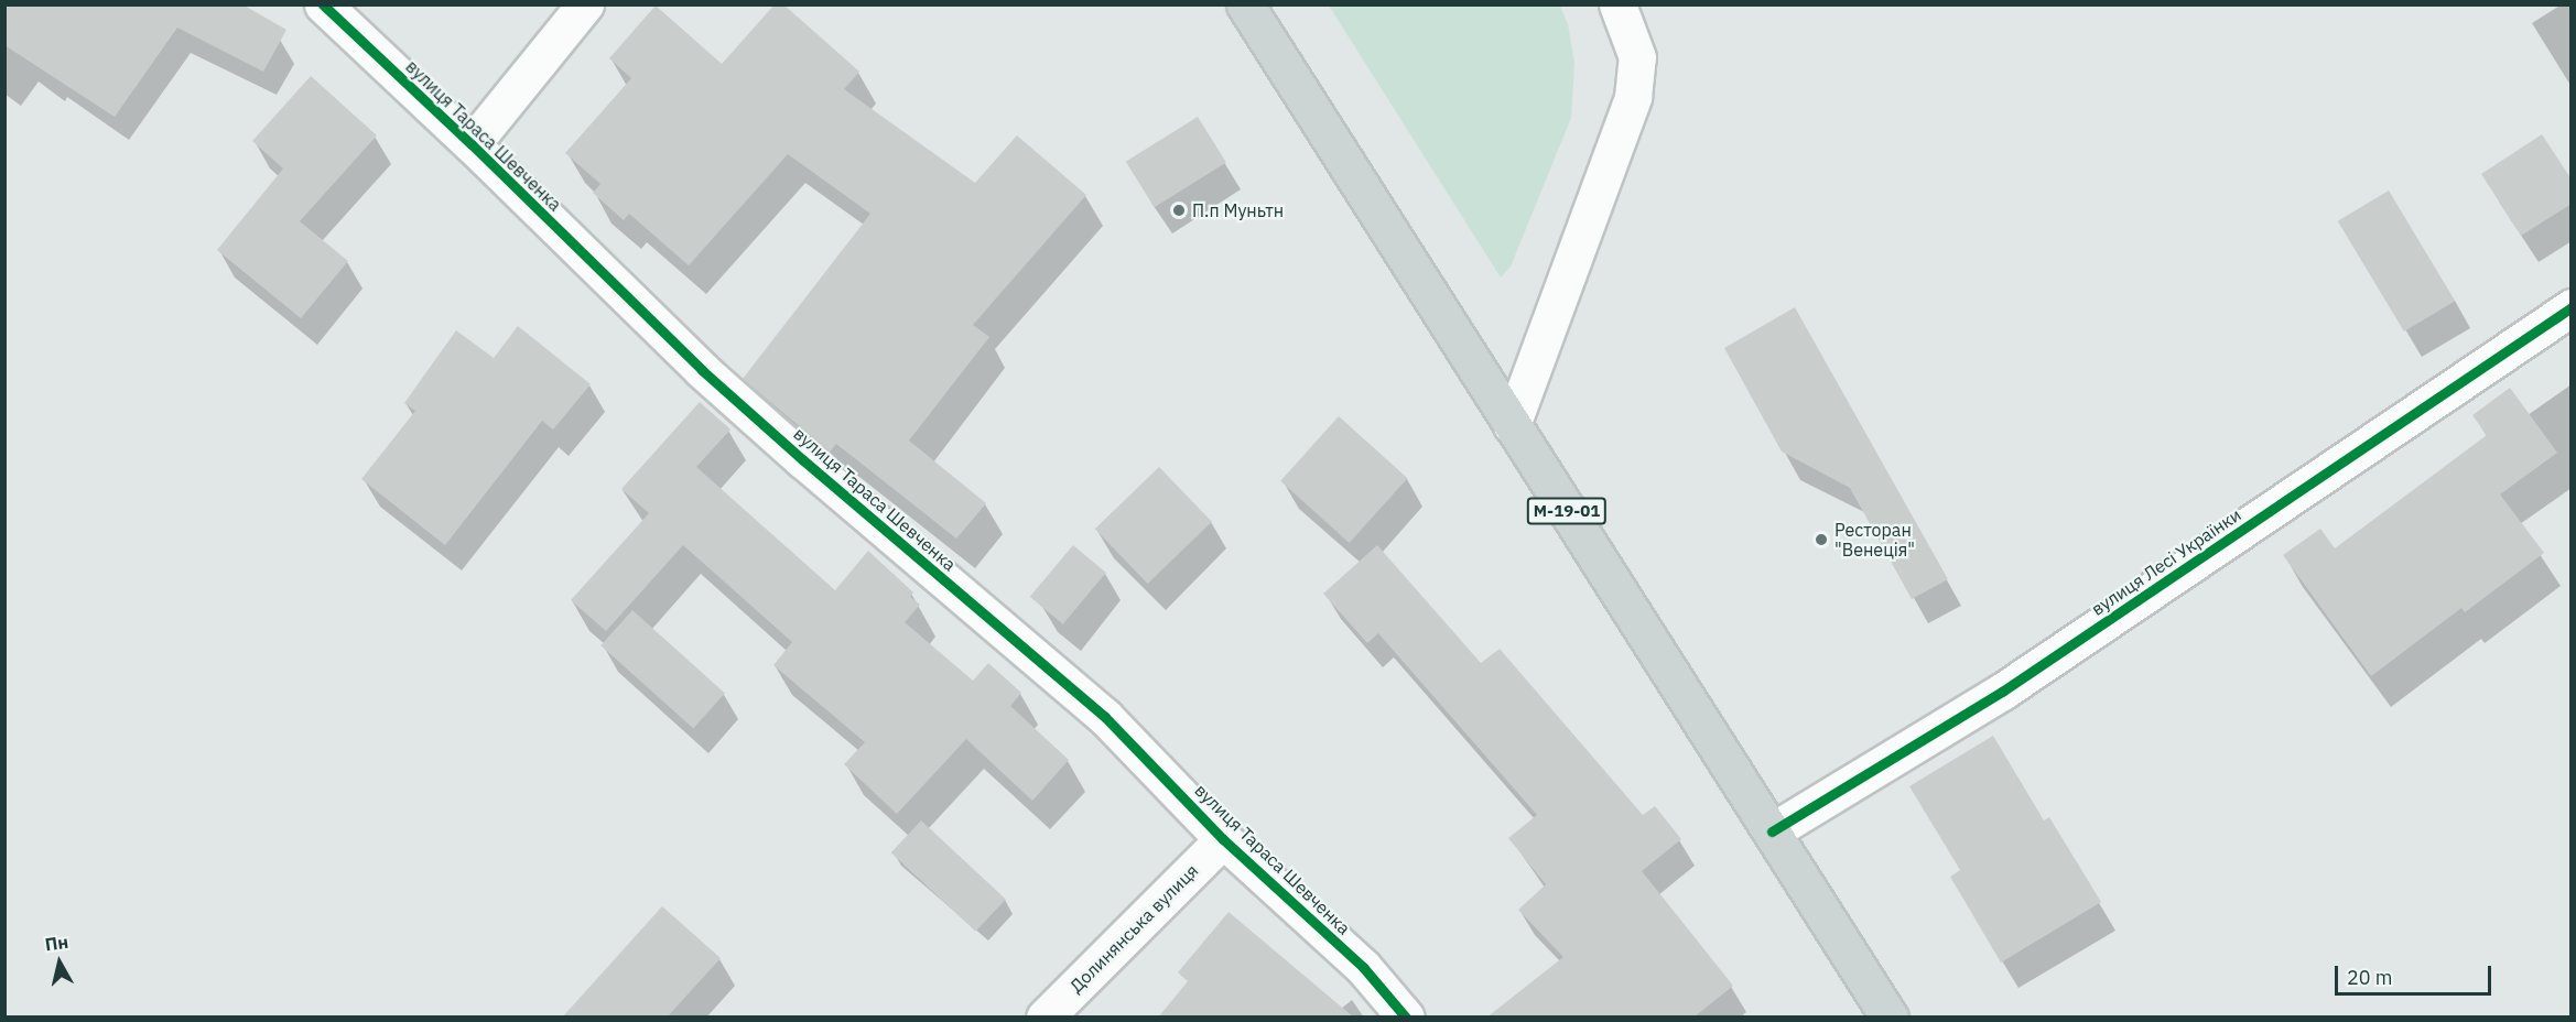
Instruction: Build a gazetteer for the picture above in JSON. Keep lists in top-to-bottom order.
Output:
{
  "streets": {
    "main road": ["М-19-01"],
    "street": ["вулиця Тараса Шевченка", "вулиця Лесі Українки", "Долинянська вулиця"]
  },
  "crossings": [
    ["вулиця Тараса Шевченка", "Долинянська вулиця"],
    ["М-19-01", "вулиця Лесі Українки"]
  ],
  "places": ["П.п Муньтн", "Ресторан \"Венеція\""],
  "scale_bar": "20 m",
  "north": "top"
}
